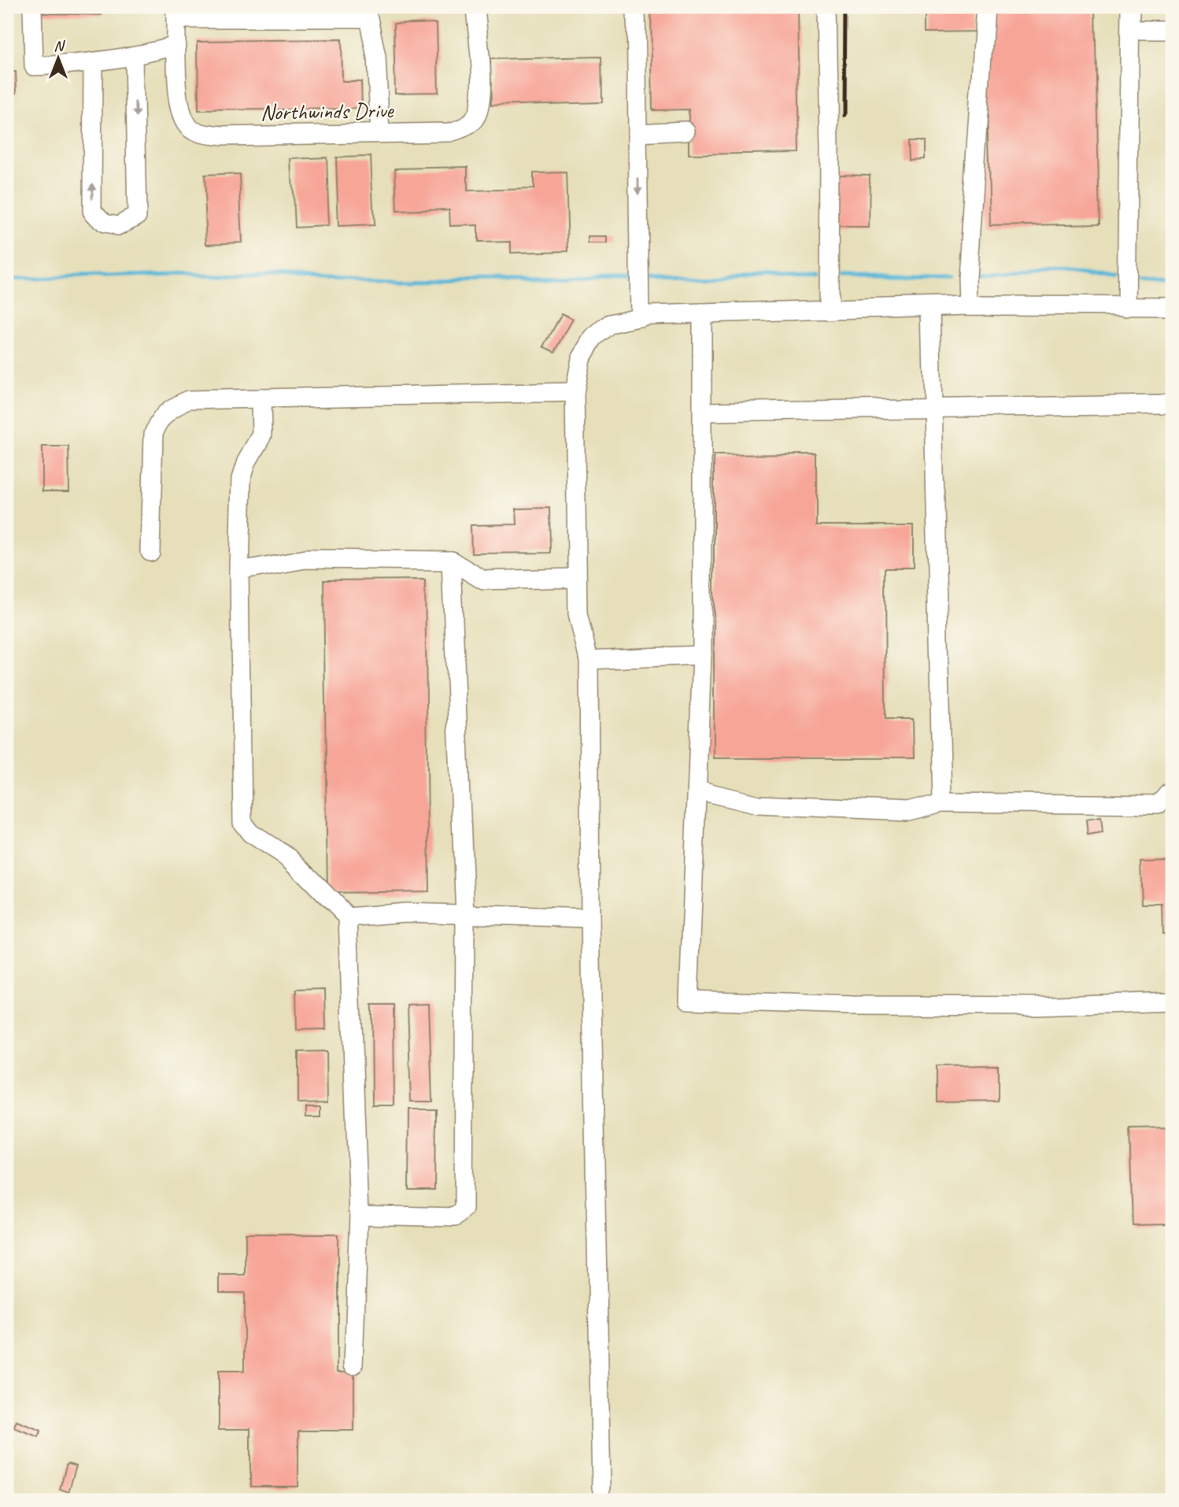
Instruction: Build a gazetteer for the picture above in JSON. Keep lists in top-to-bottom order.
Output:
{
  "streets": {
    "street": ["Northwinds Drive"]
  },
  "north": "top"
}
